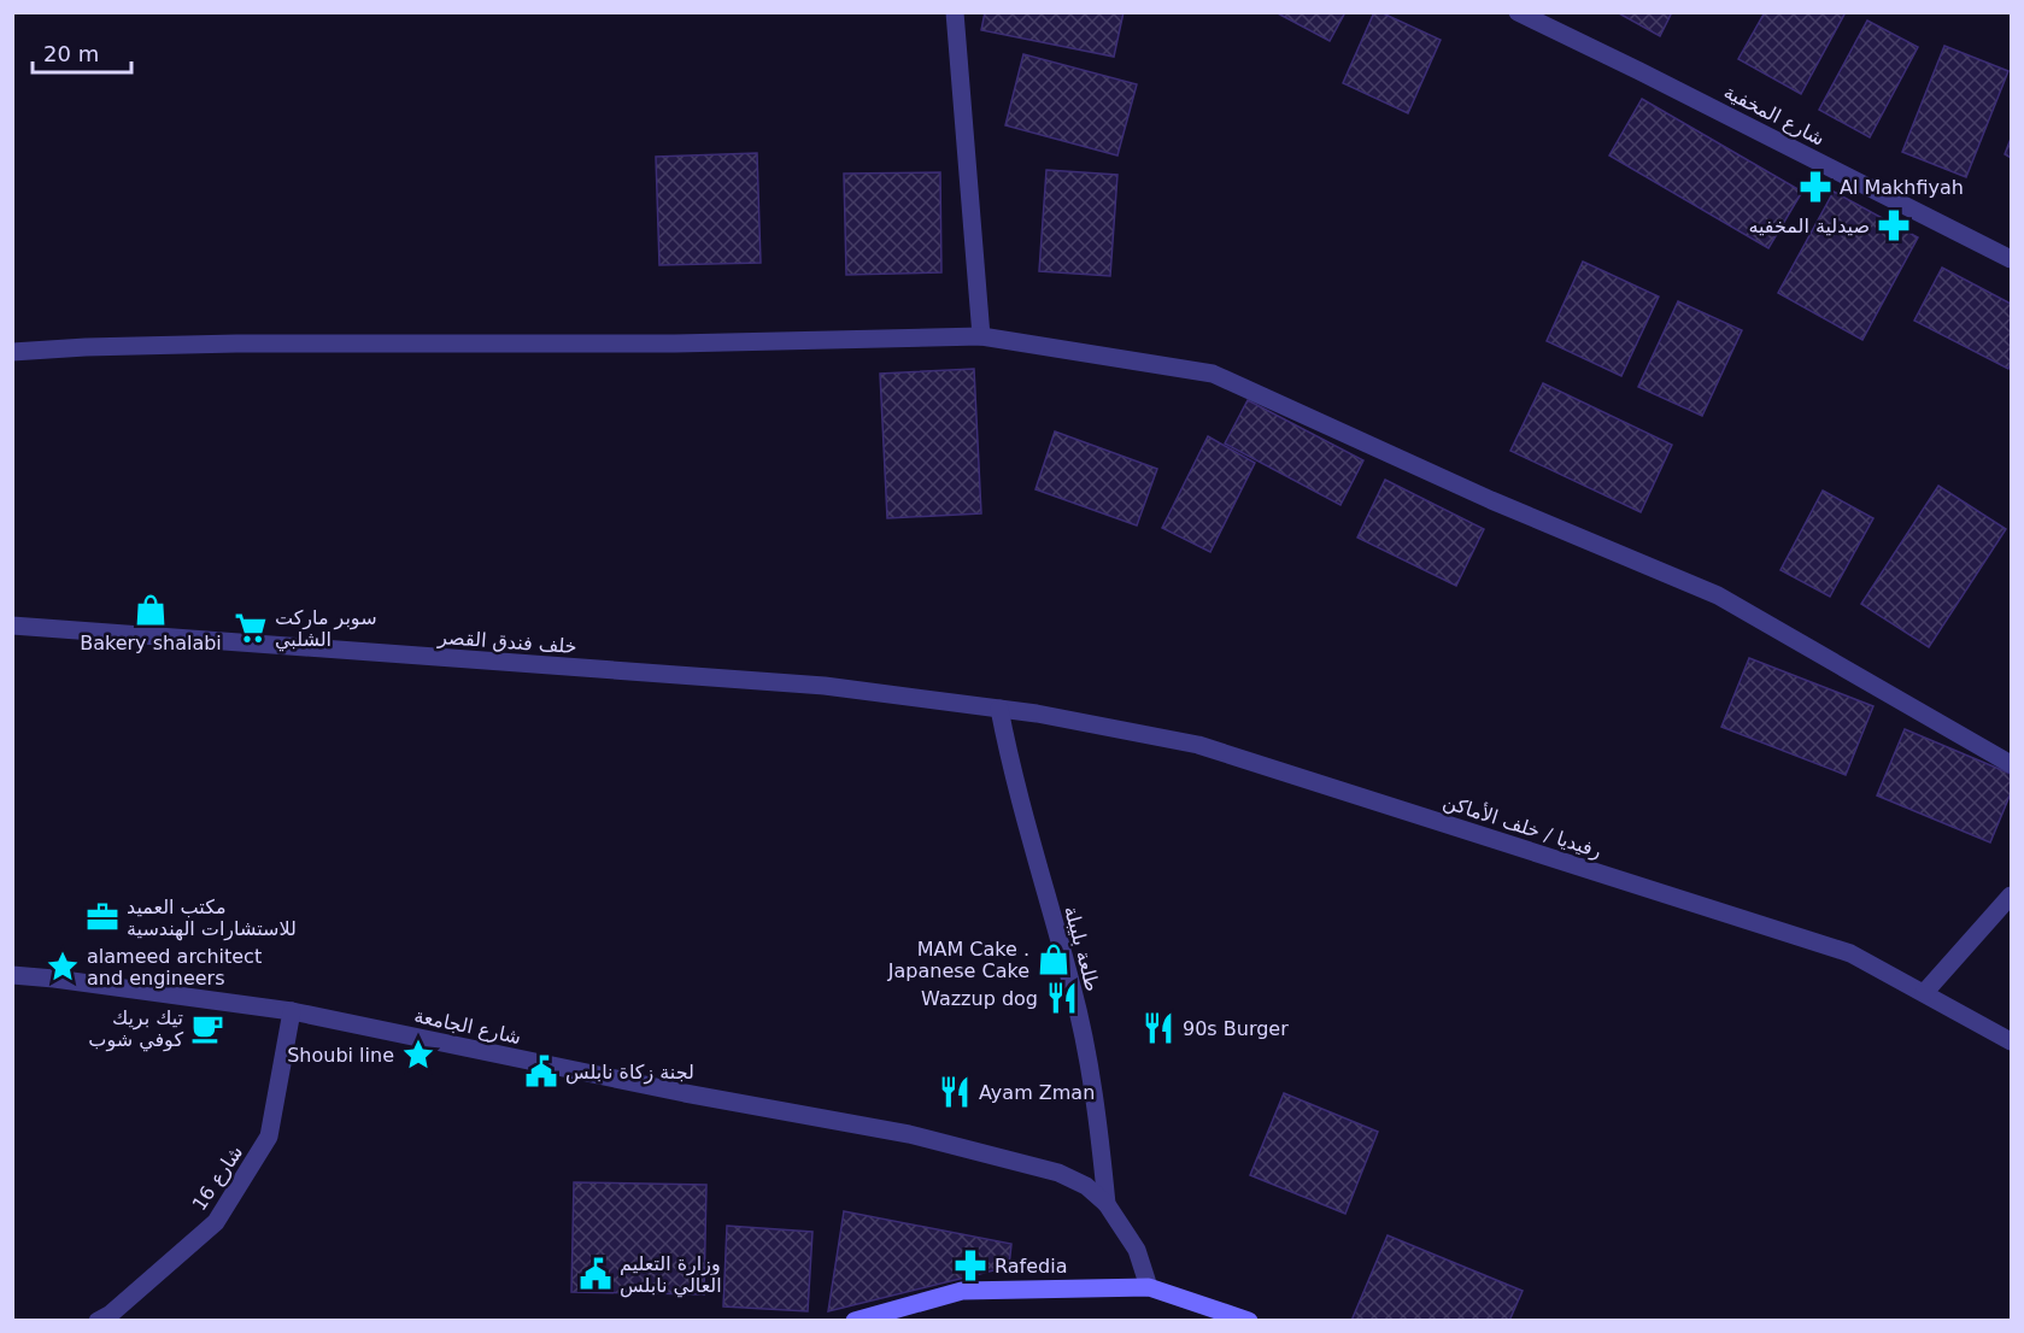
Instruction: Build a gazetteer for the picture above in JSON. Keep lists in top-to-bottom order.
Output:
{
  "streets": {
    "street": [
      "شارع المخفية",
      "خلف فندق القصر",
      "رفيديا / خلف الأماكن",
      "طلعة بليبلة",
      "شارع الجامعة",
      "شارع 16"
    ]
  },
  "crossings": [
    ["خلف فندق القصر", "رفيديا / خلف الأماكن"],
    ["خلف فندق القصر", "طلعة بليبلة"],
    ["رفيديا / خلف الأماكن", "طلعة بليبلة"],
    ["طلعة بليبلة", "شارع الجامعة"],
    ["شارع الجامعة", "شارع 16"]
  ],
  "places": {
    "pharmacy": ["Al Makhfiyah", "صيدلية المخفيه", "Rafedia"],
    "shop": ["Bakery shalabi", "MAM Cake . Japanese Cake"],
    "supermarket": ["سوبر ماركت الشلبي"],
    "office": ["مكتب العميد للاستشارات الهندسية"],
    "place": ["alameed architect and engineers", "Shoubi line"],
    "restaurant": ["Wazzup dog", "90s Burger", "Ayam Zman"],
    "cafe": ["تيك بريك كوفي شوب"],
    "public building": ["لجنة زكاة نابلس", "وزارة التعليم العالي نابلس"]
  },
  "scale_bar": "20 m"
}
